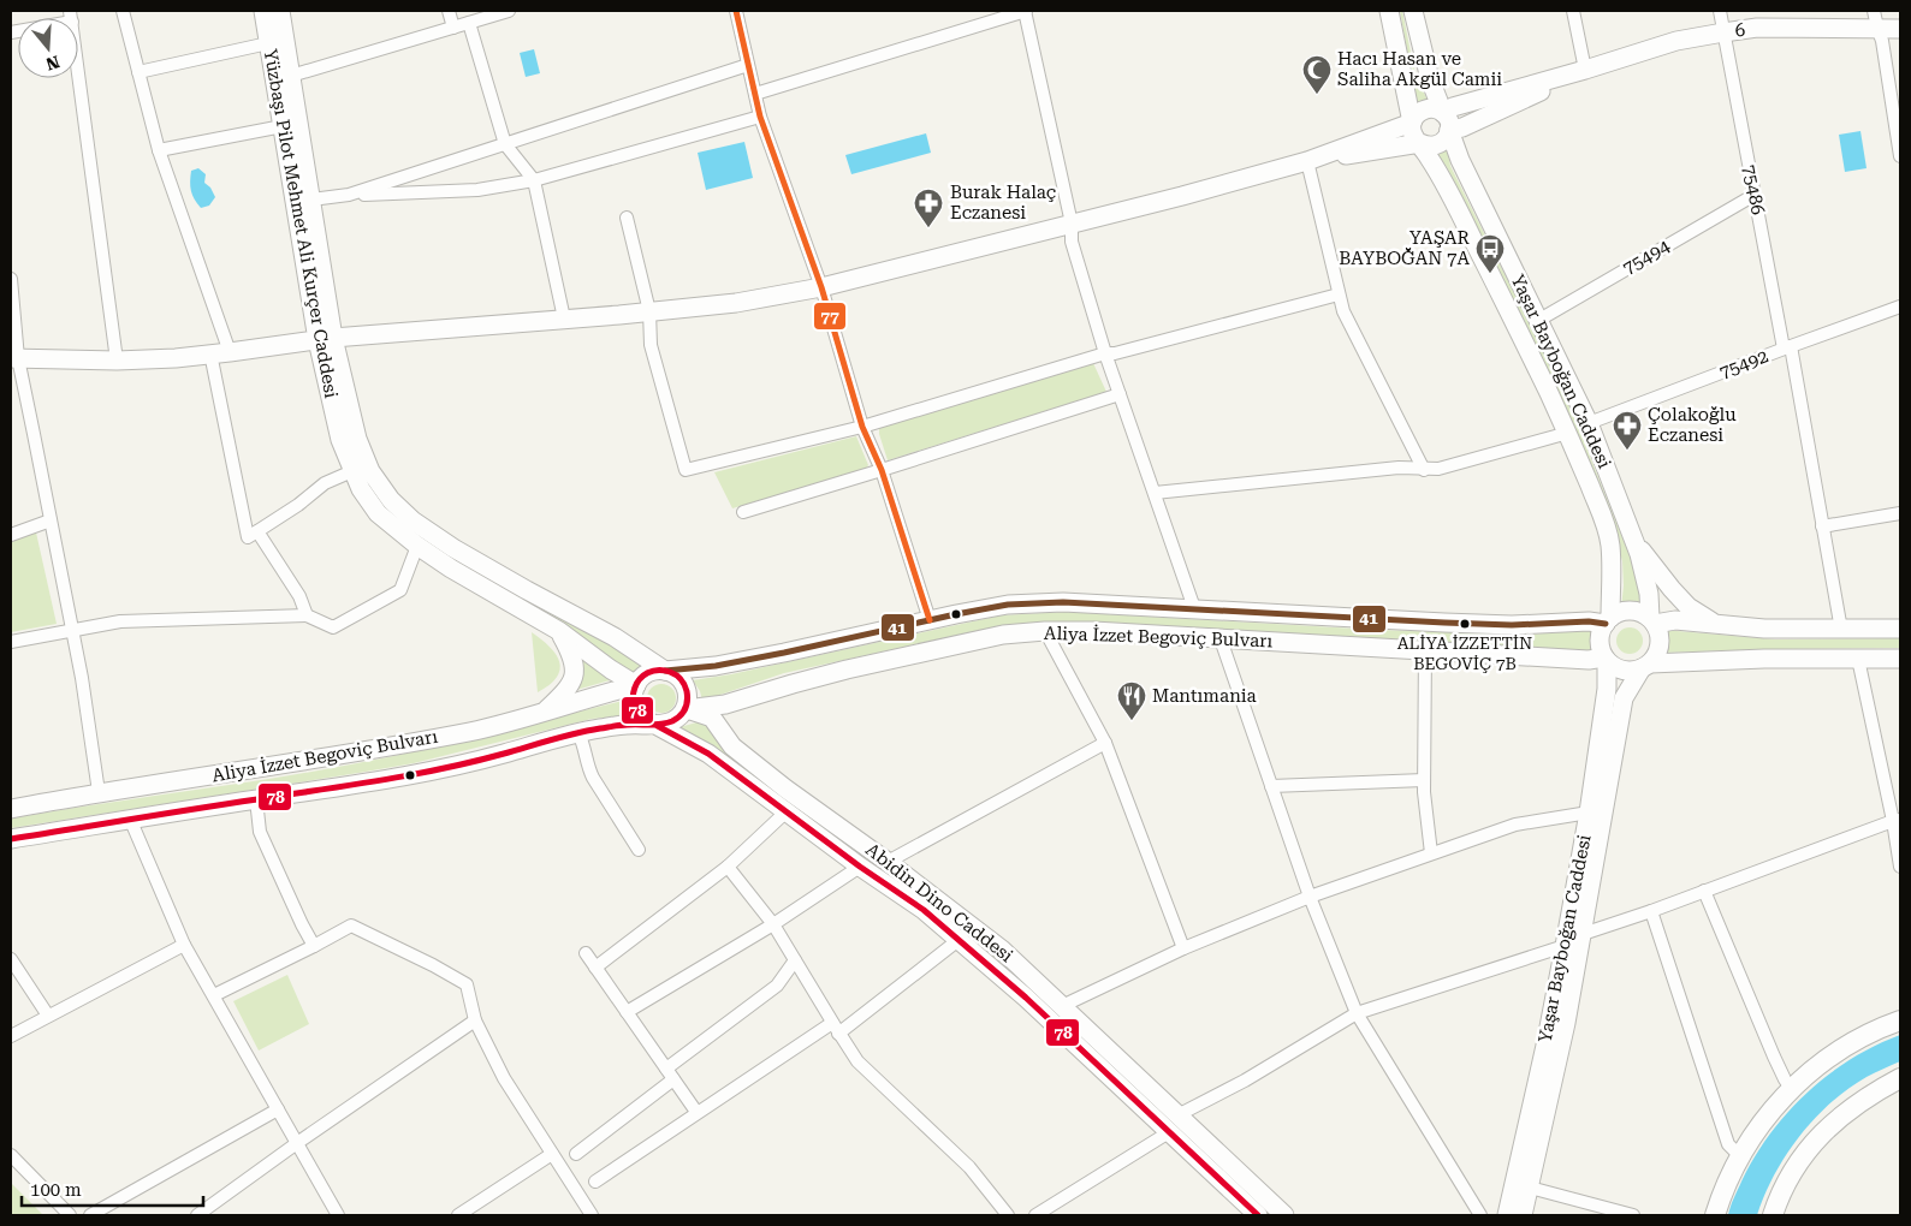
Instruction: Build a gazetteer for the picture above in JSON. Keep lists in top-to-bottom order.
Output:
{
  "streets": {
    "main road": [
      "6",
      "Yüzbaşı Pilot Mehmet Ali Kurçer Caddesi",
      "Yaşar Bayboğan Caddesi",
      "Aliya İzzet Begoviç Bulvarı",
      "Abidin Dino Caddesi"
    ],
    "street": ["75486", "75494", "75492"]
  },
  "crossings": [
    ["6", "75486"],
    ["75486", "75494"],
    ["75486", "75492"],
    ["Yüzbaşı Pilot Mehmet Ali Kurçer Caddesi", "Aliya İzzet Begoviç Bulvarı"],
    ["Yüzbaşı Pilot Mehmet Ali Kurçer Caddesi", "Abidin Dino Caddesi"],
    ["75494", "Yaşar Bayboğan Caddesi"],
    ["75492", "Yaşar Bayboğan Caddesi"],
    ["Yaşar Bayboğan Caddesi", "Aliya İzzet Begoviç Bulvarı"],
    ["Aliya İzzet Begoviç Bulvarı", "Abidin Dino Caddesi"]
  ],
  "places": {
    "mosque": ["Hacı Hasan ve Saliha Akgül Camii"],
    "pharmacy": ["Burak Halaç Eczanesi", "Çolakoğlu Eczanesi"],
    "bus stop": ["YAŞAR BAYBOĞAN 7A"],
    "other": ["ALİYA İZZETTİN BEGOVİÇ 7B"],
    "restaurant": ["Mantımania"]
  },
  "lines": ["transit line 77", "transit line 41", "transit line 78"],
  "scale_bar": "100 m",
  "north": "bottom"
}
